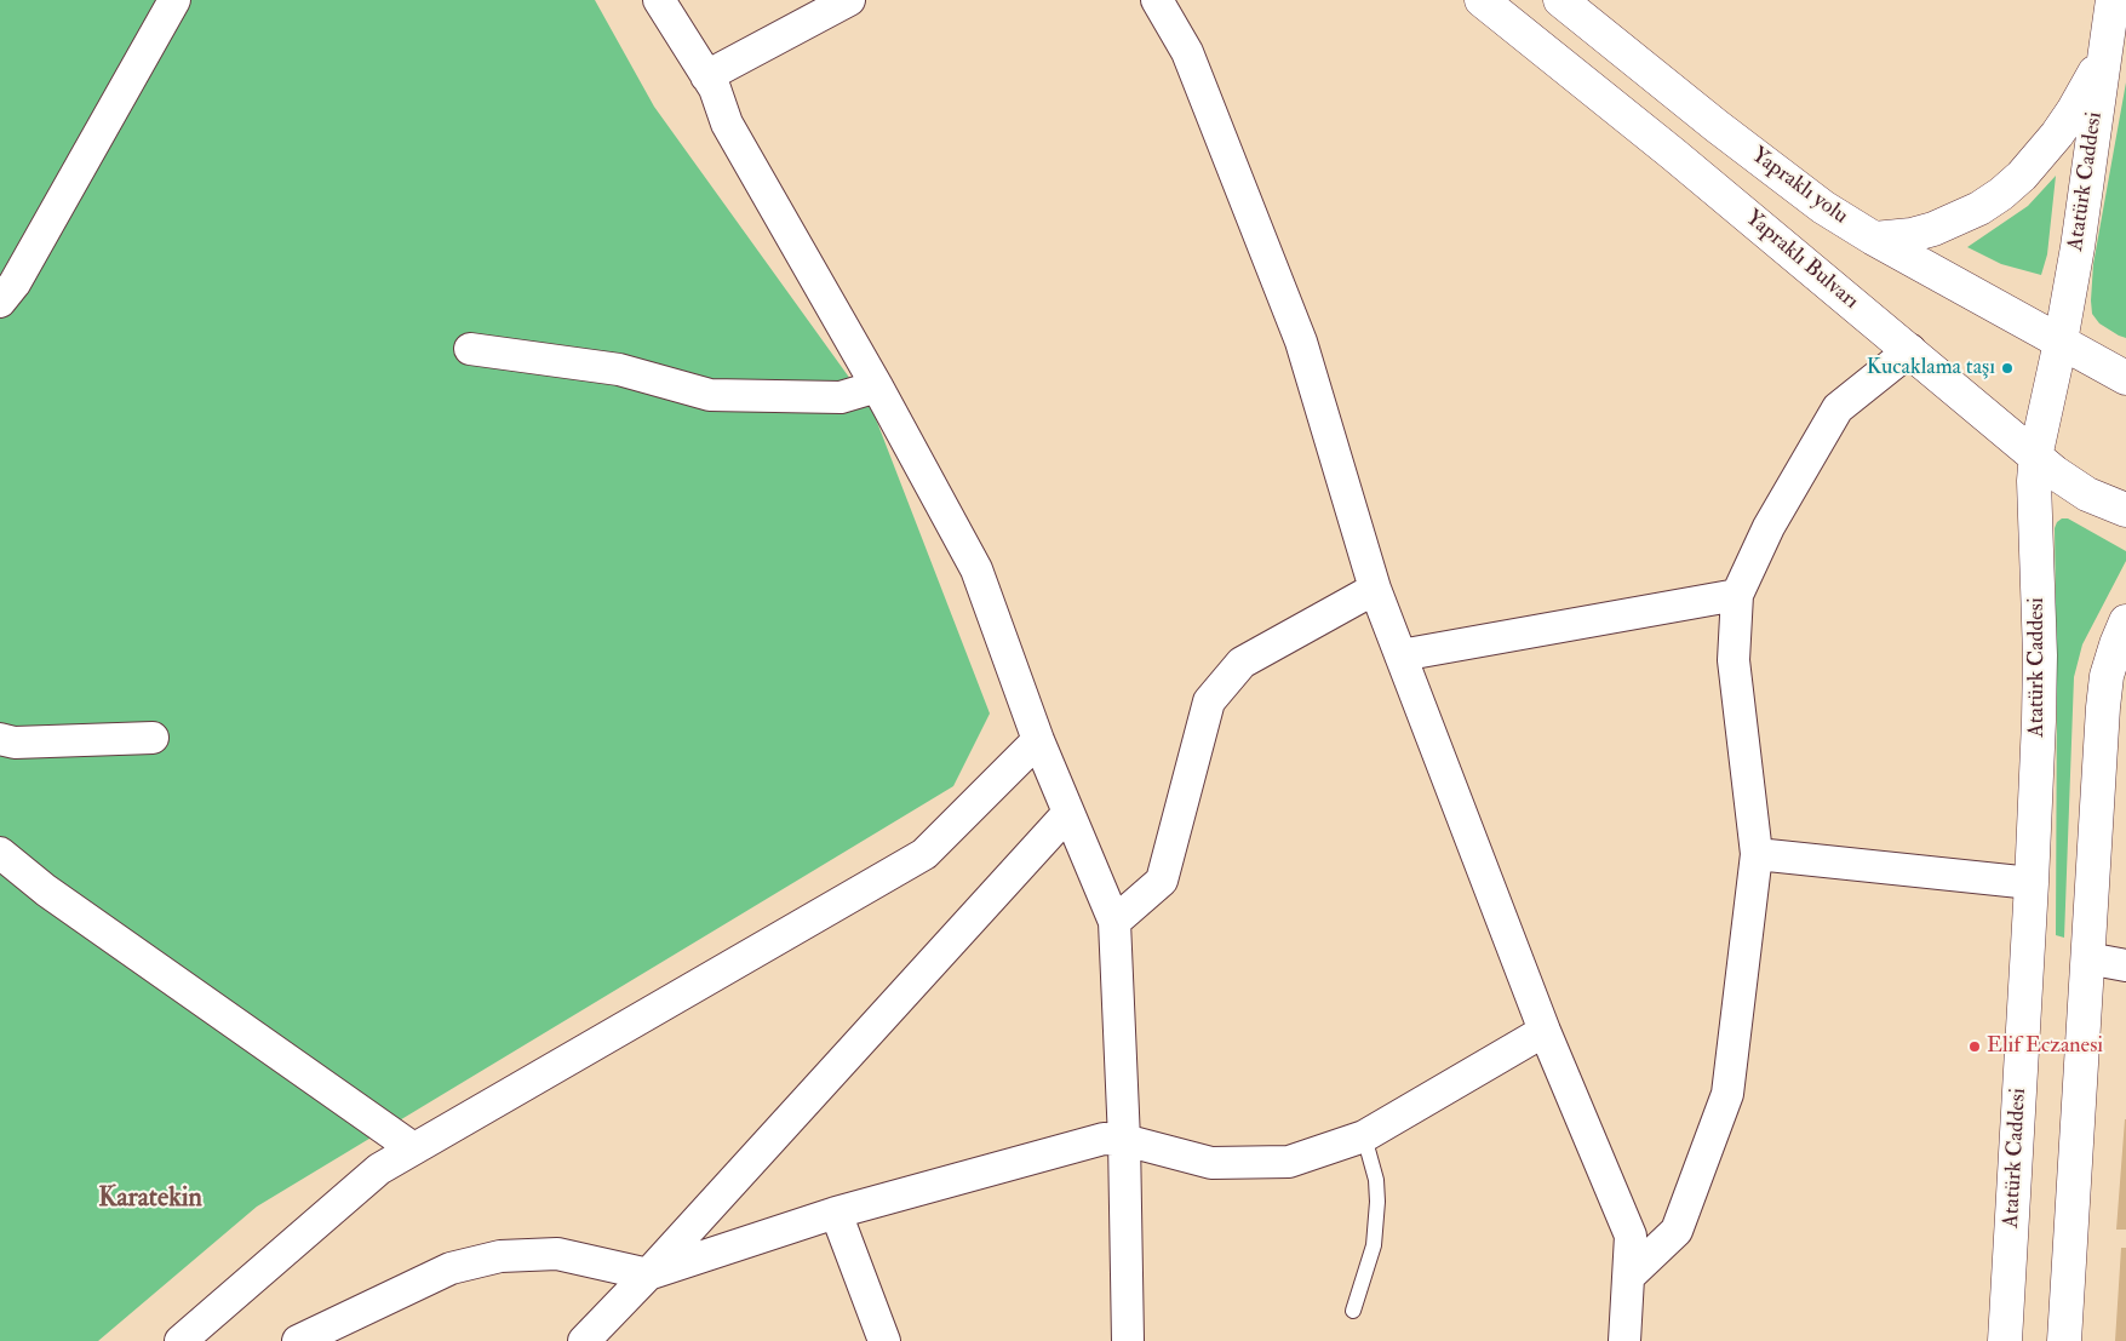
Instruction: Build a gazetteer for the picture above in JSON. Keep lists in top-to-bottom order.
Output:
{
  "streets": {
    "main road": ["Atatürk Caddesi", "Yapraklı yolu", "Yapraklı Bulvarı"]
  },
  "crossings": [
    ["Atatürk Caddesi", "Yapraklı yolu"],
    ["Atatürk Caddesi", "Yapraklı Bulvarı"]
  ],
  "districts": ["Karatekin"],
  "places": ["Kucaklama taşı", "Elif Eczanesi"]
}
